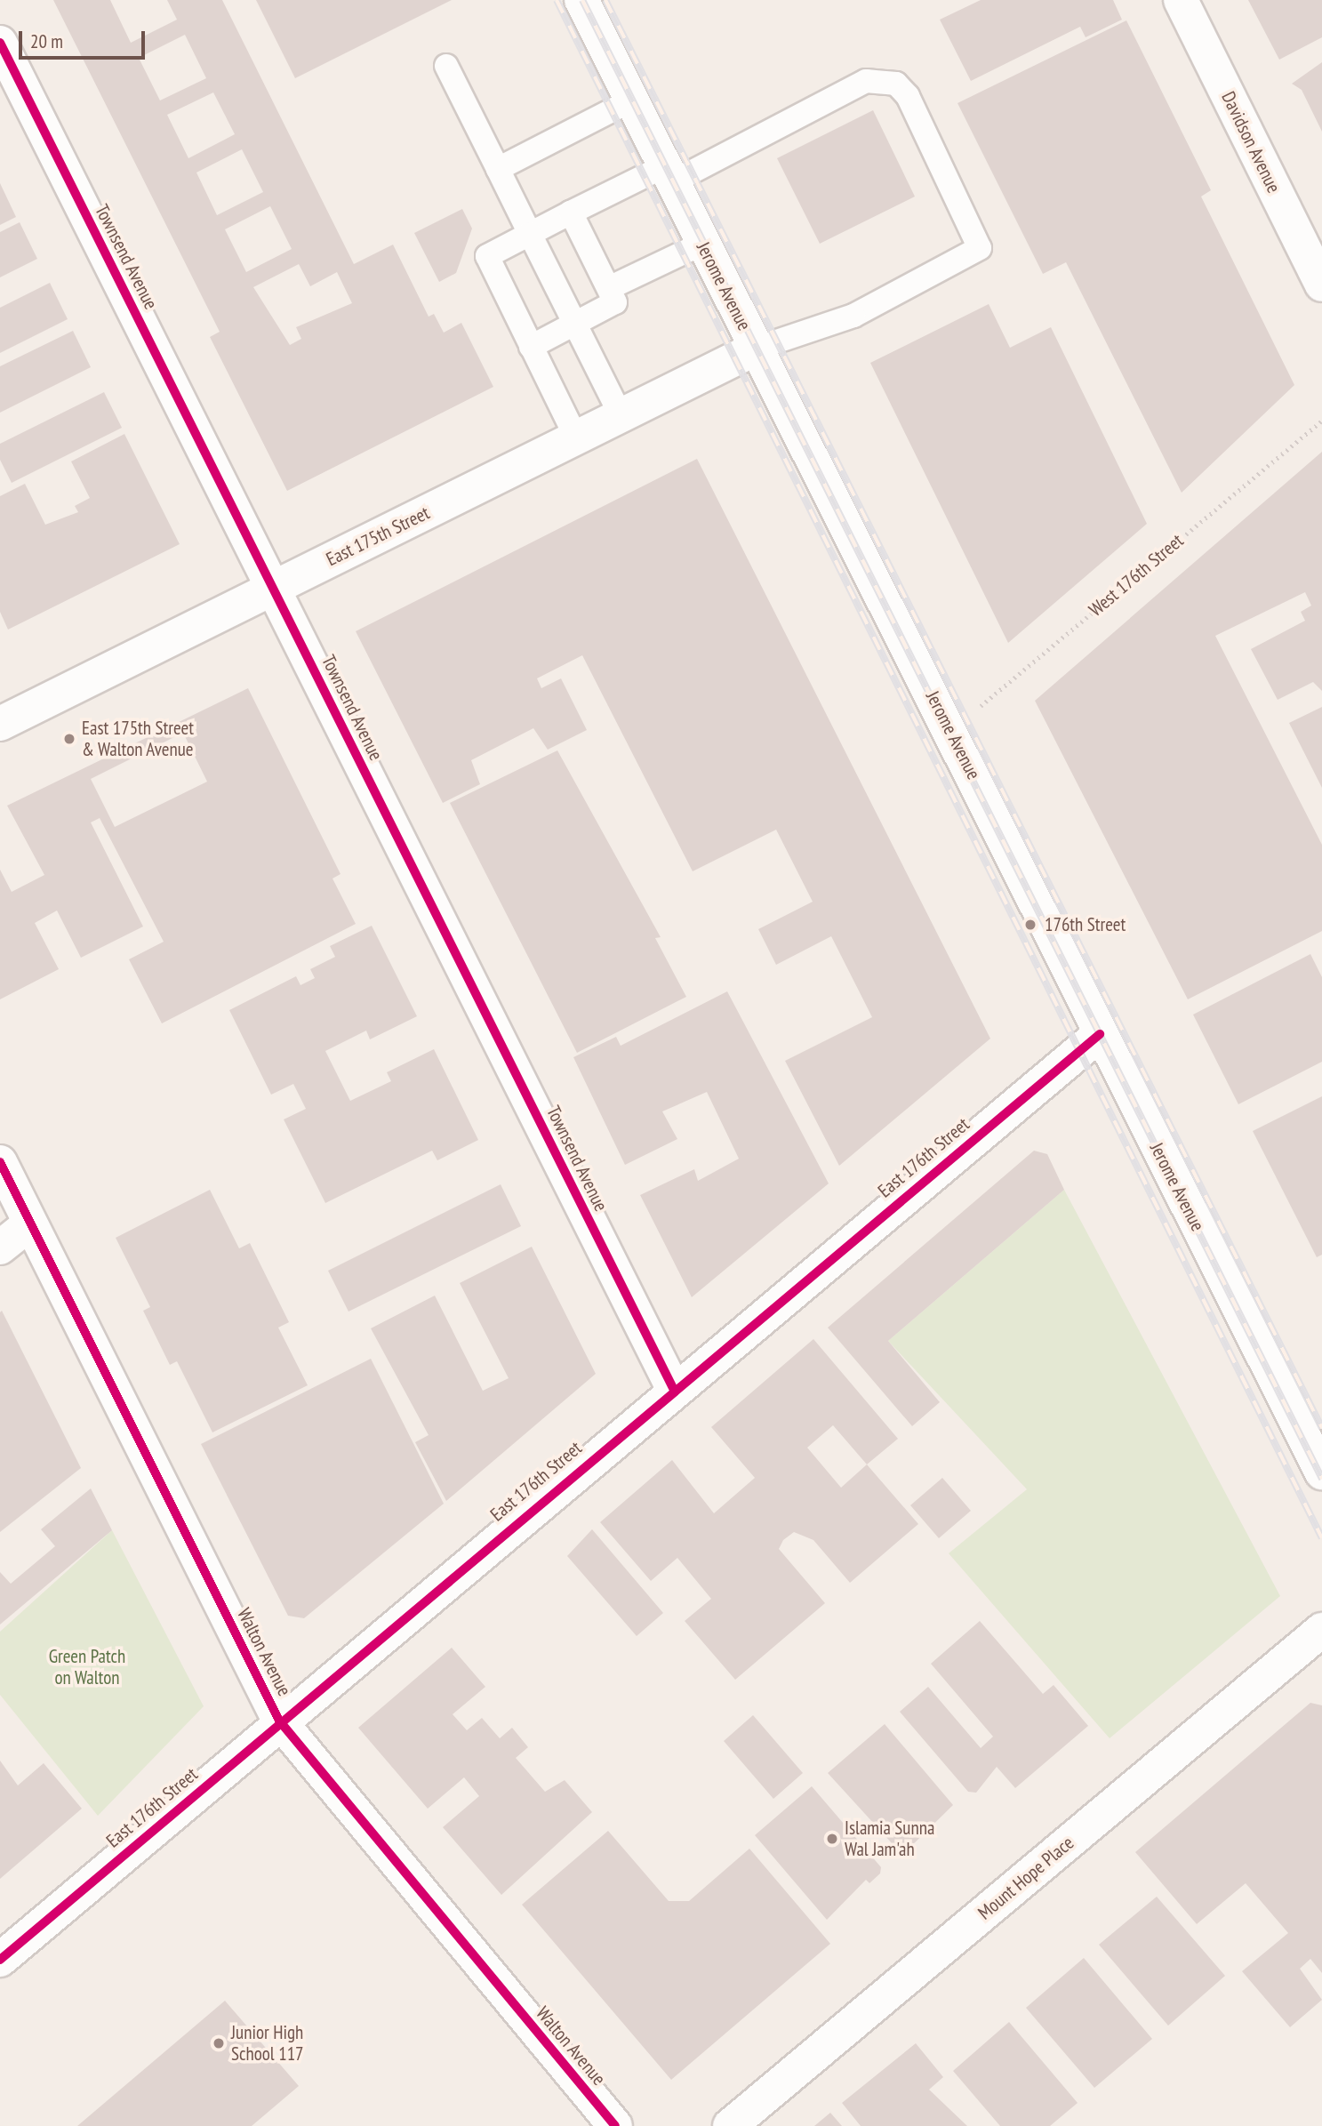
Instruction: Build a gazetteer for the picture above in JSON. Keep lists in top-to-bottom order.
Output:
{
  "streets": {
    "street": [
      "Davidson Avenue",
      "Townsend Avenue",
      "Jerome Avenue",
      "East 175th Street",
      "East 176th Street",
      "Walton Avenue",
      "Mount Hope Place"
    ],
    "path": ["West 176th Street"]
  },
  "crossings": [
    ["Townsend Avenue", "East 175th Street"],
    ["Townsend Avenue", "East 176th Street"],
    ["Jerome Avenue", "East 175th Street"],
    ["Jerome Avenue", "West 176th Street"],
    ["Jerome Avenue", "East 176th Street"],
    ["East 176th Street", "Walton Avenue"]
  ],
  "parks": ["Green Patch on Walton"],
  "places": [
    "East 175th Street & Walton Avenue",
    "176th Street",
    "Islamia Sunna Wal Jam'ah",
    "Junior High School 117"
  ],
  "scale_bar": "20 m"
}
